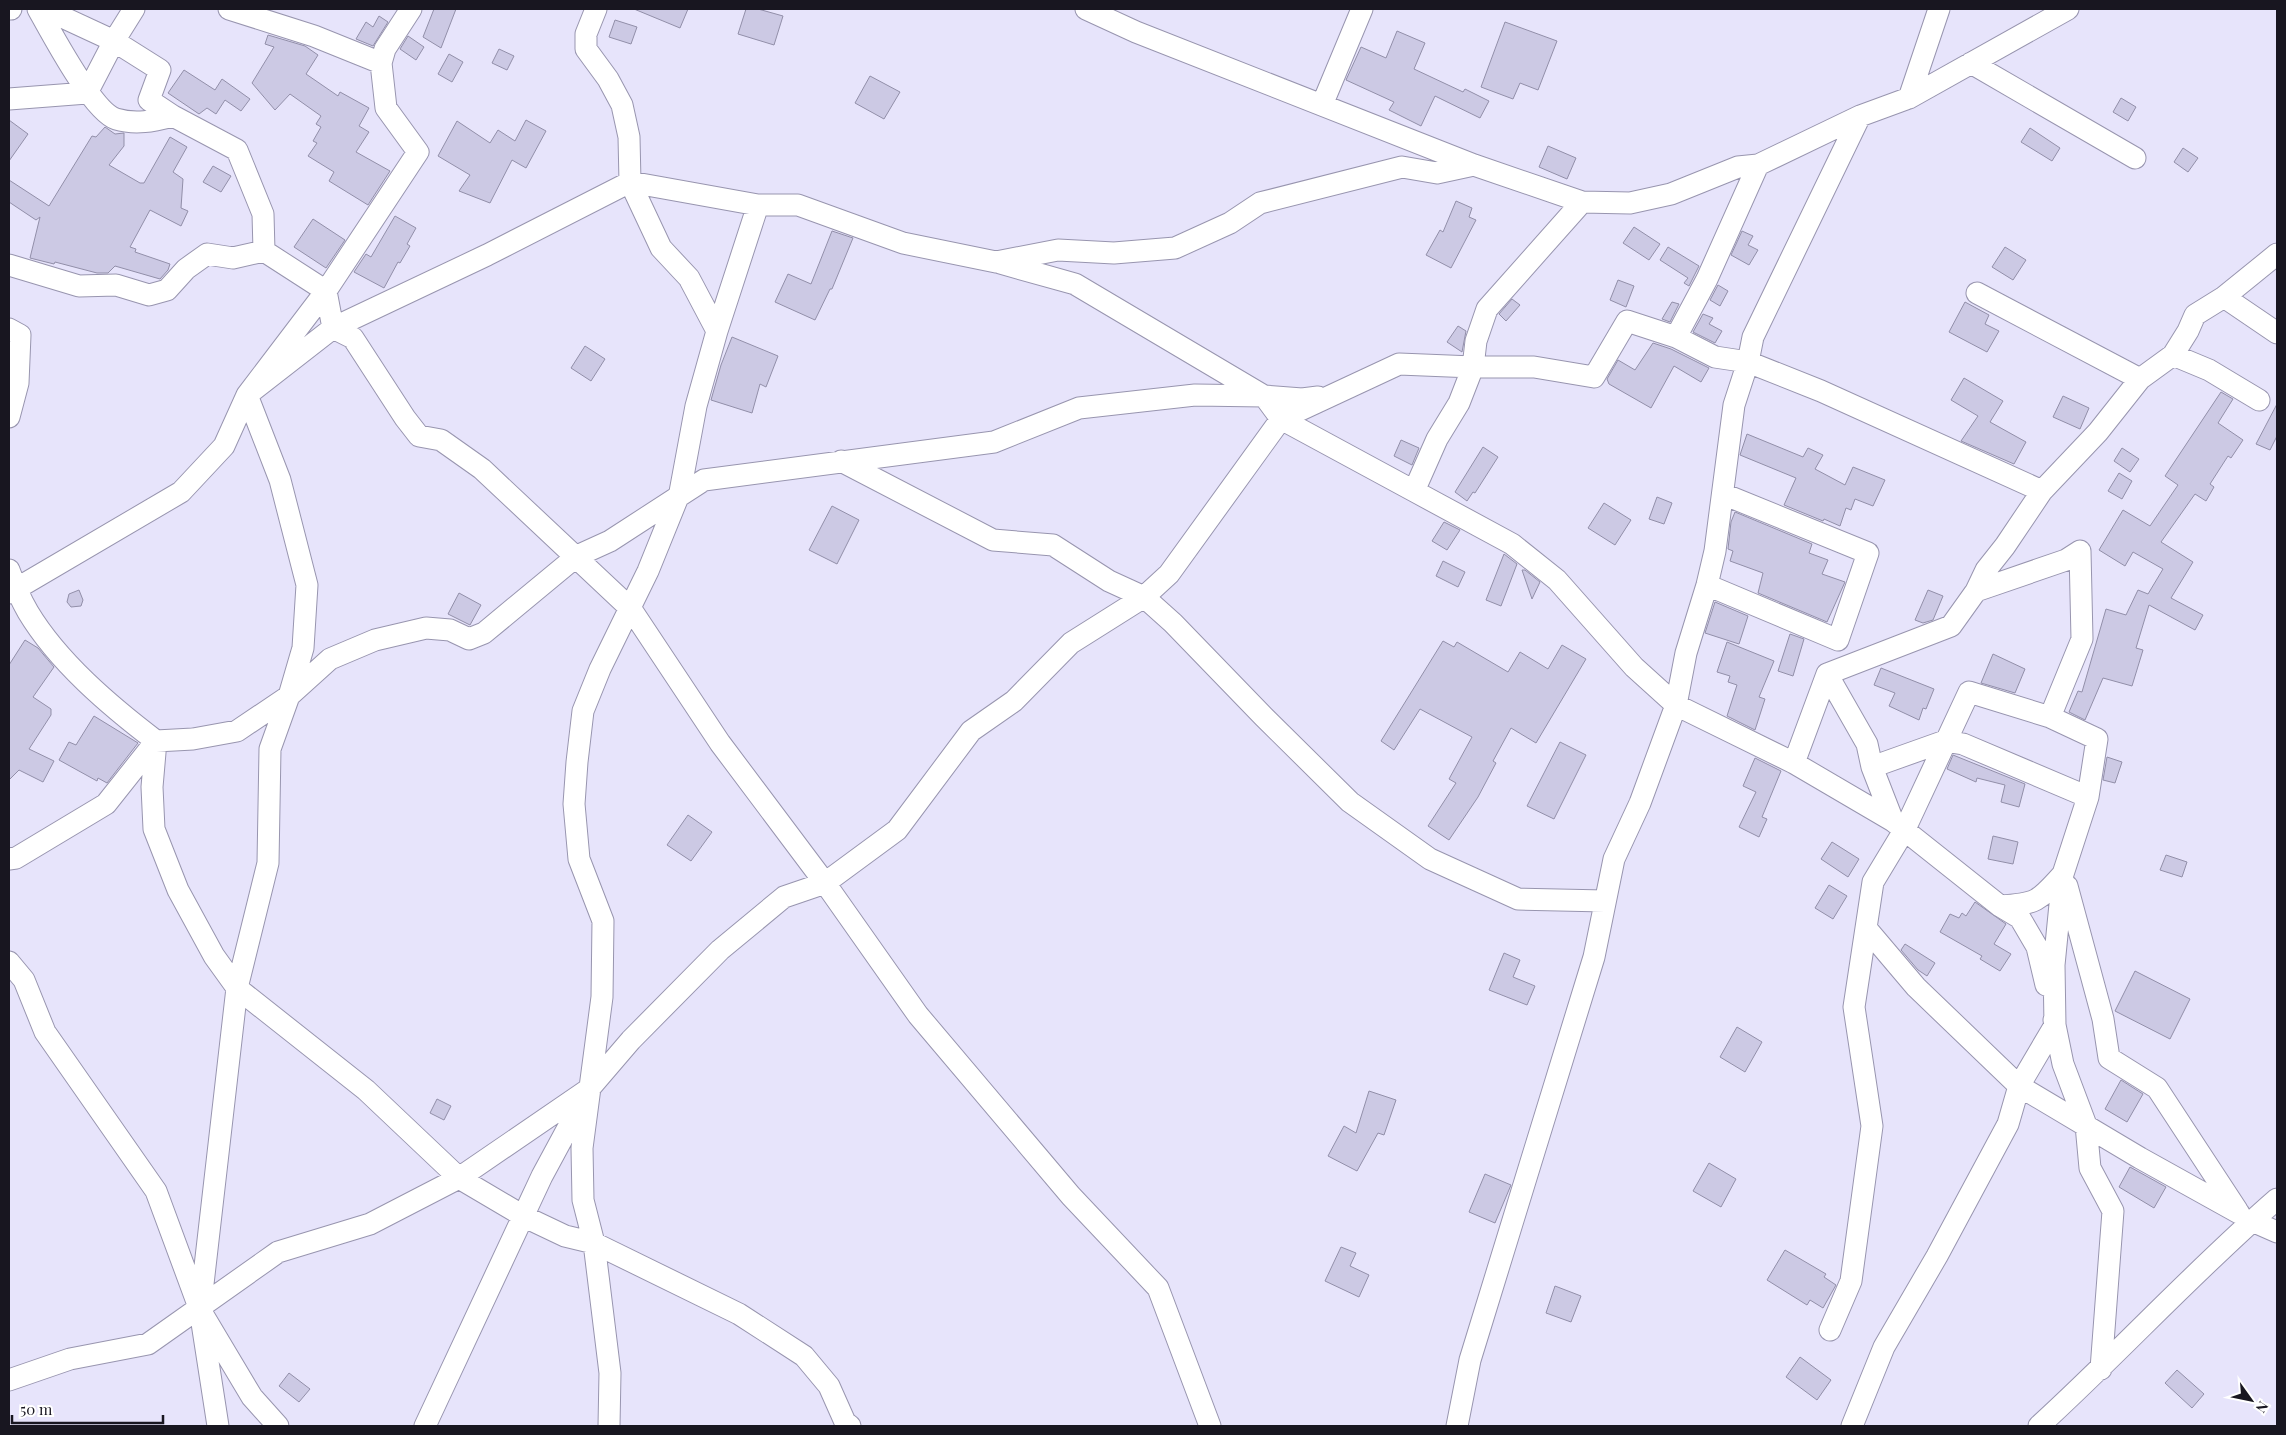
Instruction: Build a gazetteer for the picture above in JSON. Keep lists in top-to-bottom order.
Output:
{
  "scale_bar": "50 m",
  "north": "bottom right"
}
